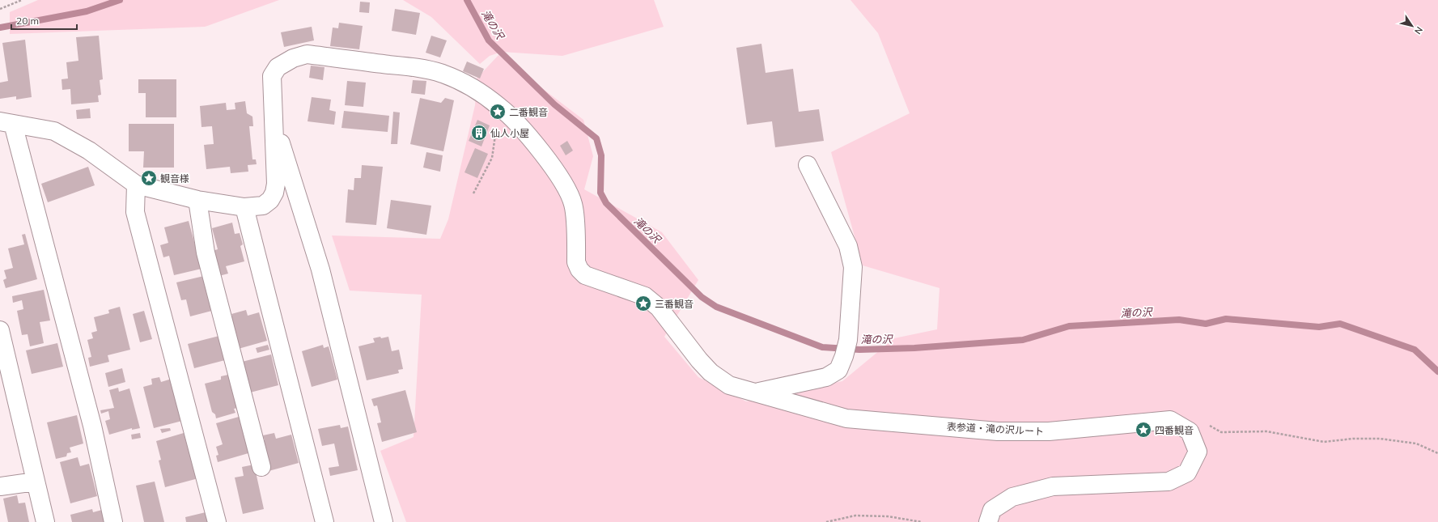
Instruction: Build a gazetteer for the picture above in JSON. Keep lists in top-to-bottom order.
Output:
{
  "streets": {
    "street": ["表参道・滝の沢ルート"]
  },
  "water": ["滝の沢"],
  "places": {
    "place": [
      "二番観音",
      "観音様",
      "三番観音",
      "四番観音"
    ],
    "building": ["仙人小屋"]
  },
  "scale_bar": "20 m",
  "north": "bottom right"
}
